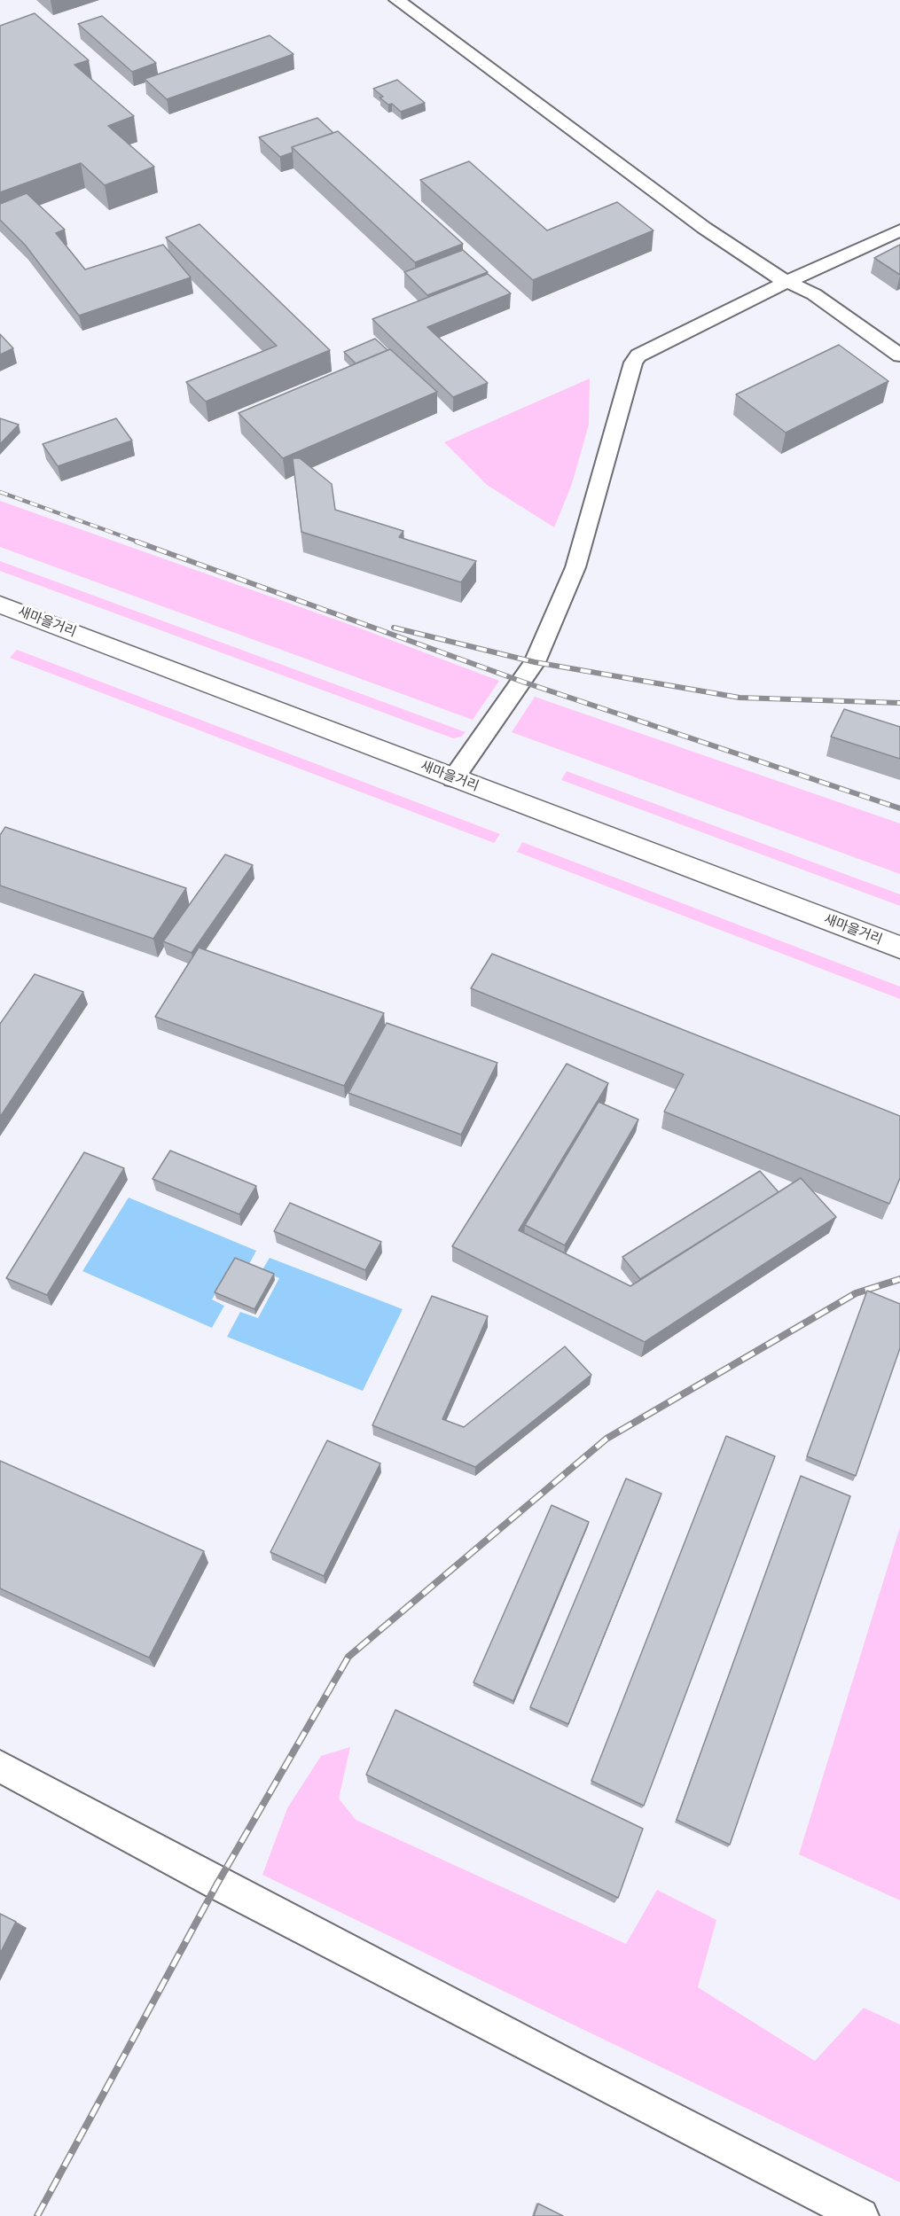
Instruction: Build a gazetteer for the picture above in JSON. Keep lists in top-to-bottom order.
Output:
{
  "streets": {
    "main road": ["새마을거리"]
  }
}
